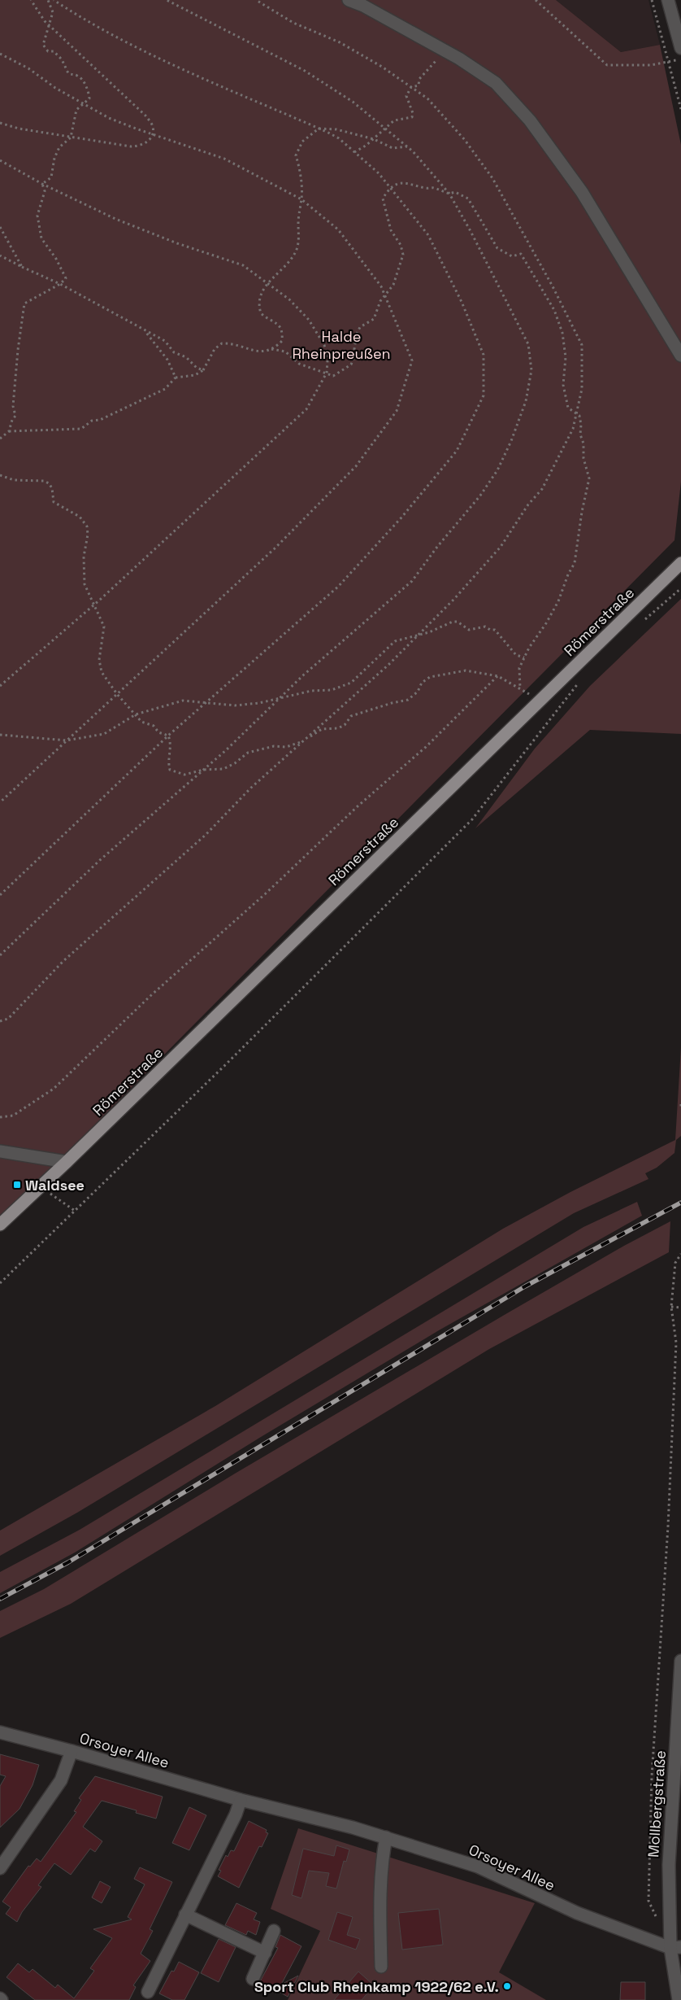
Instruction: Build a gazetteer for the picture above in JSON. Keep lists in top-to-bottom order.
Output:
{
  "streets": {
    "main road": ["Römerstraße"],
    "street": ["Orsoyer Allee", "Mollbergstraße"]
  },
  "crossings": [
    ["Orsoyer Allee", "Mollbergstraße"]
  ],
  "parks": ["Halde Rheinpreußen"],
  "places": {
    "transit": ["Waldsee"],
    "other": ["Sport Club Rheinkamp 1922/62 e.V."]
  }
}
